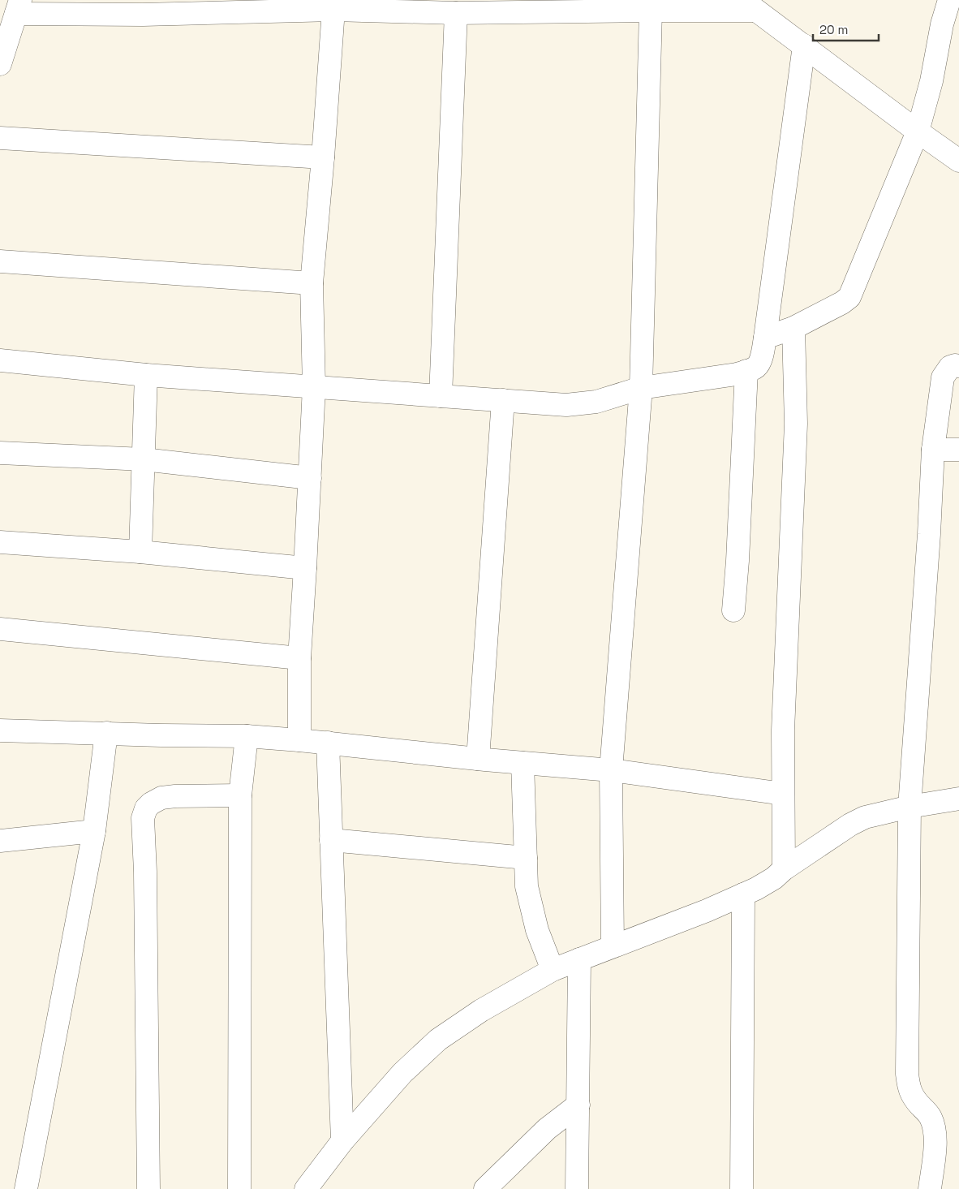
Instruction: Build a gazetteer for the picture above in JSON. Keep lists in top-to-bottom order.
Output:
{
  "scale_bar": "20 m"
}
